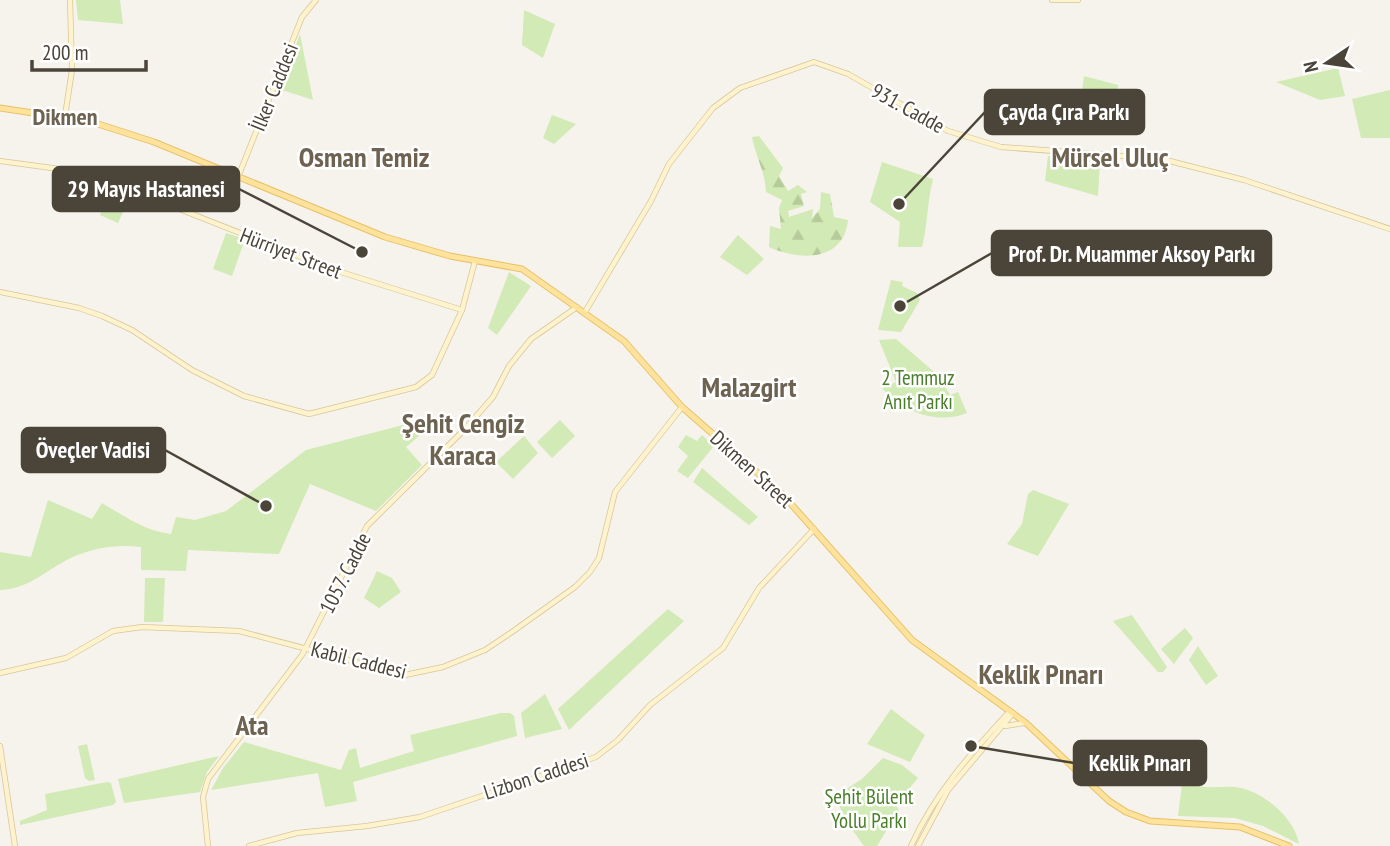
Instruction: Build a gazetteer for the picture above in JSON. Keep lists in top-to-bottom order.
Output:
{
  "streets": {
    "main road": [
      "İlker Caddesi",
      "931. Cadde",
      "Hürriyet Street",
      "Dikmen Street",
      "1057. Cadde",
      "Kabil Caddesi",
      "Lizbon Caddesi"
    ]
  },
  "crossings": [
    ["İlker Caddesi", "Dikmen Street"],
    ["931. Cadde", "Dikmen Street"],
    ["Dikmen Street", "1057. Cadde"],
    ["Dikmen Street", "Kabil Caddesi"],
    ["Dikmen Street", "Lizbon Caddesi"],
    ["1057. Cadde", "Kabil Caddesi"]
  ],
  "districts": [
    "Dikmen",
    "Osman Temiz",
    "Mürsel Uluç",
    "Malazgirt",
    "Şehit Cengiz Karaca",
    "Keklik Pınarı",
    "Ata"
  ],
  "parks": ["2 Temmuz Anıt Parkı", "Şehit Bülent Yollu Parkı"],
  "places": [
    "Çayda Çıra Parkı",
    "29 Mayıs Hastanesi",
    "Prof. Dr. Muammer Aksoy Parkı",
    "Öveçler Vadisi",
    "Keklik Pınarı"
  ],
  "scale_bar": "200 m",
  "north": "left"
}
